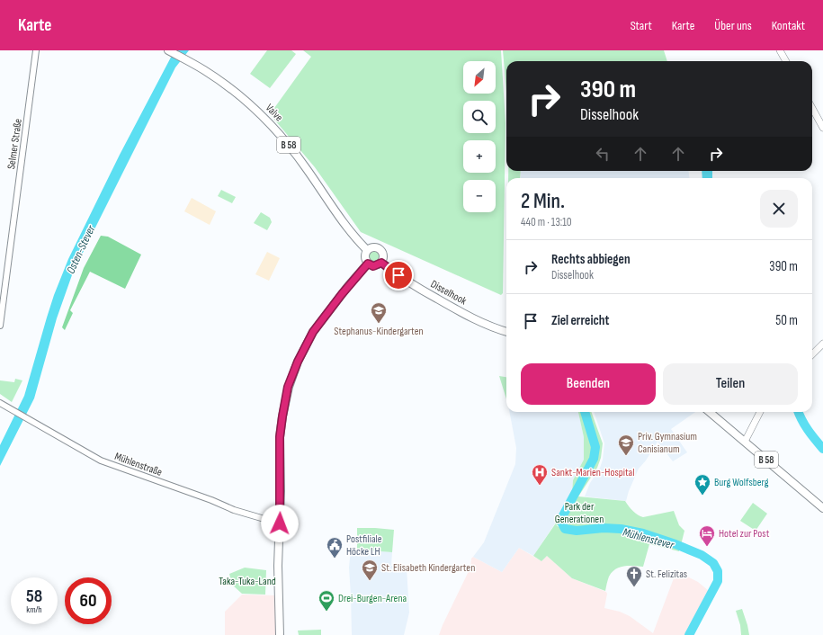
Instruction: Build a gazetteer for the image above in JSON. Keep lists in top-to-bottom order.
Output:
{
  "streets": {
    "main road": ["Valve", "B 58", "Disselhook"],
    "street": ["Selmer Straße", "Mühlenstraße"]
  },
  "crossings": [
    ["Valve", "Disselhook"]
  ],
  "water": ["Osten-Stever", "Mühlenstever"],
  "parks": ["Park der Generationen", "Taka-Tuka-Land"],
  "places": {
    "school or university": ["Stephanus-Kindergarten", "Priv. Gymnasium Canisianum", "St. Elisabeth Kindergarten"],
    "hospital": ["Sankt-Marien-Hospital"],
    "place": ["Burg Wolfsberg"],
    "hotel": ["Hotel zur Post"],
    "public building": ["Postfiliale Höcke LH"],
    "church": ["St. Felizitas"],
    "sports": ["Drei-Burgen-Arena"]
  },
  "north": "bottom left",
  "page": {
    "header": "Karte",
    "nav": [
      "Start",
      "Karte",
      "Über uns",
      "Kontakt"
    ],
    "map_buttons": ["+", "−"],
    "turn": ["390 m", "Disselhook"],
    "heading": ["2 Min.", "440 m · 13:10"],
    "list": [
      {
        "name": "Rechts abbiegen",
        "note": "Disselhook",
        "value": "390 m"
      },
      {
        "name": "Ziel erreicht",
        "value": "50 m"
      }
    ],
    "buttons": ["Beenden", "Teilen"],
    "speed": "58 km/h",
    "limit": "60"
  }
}
